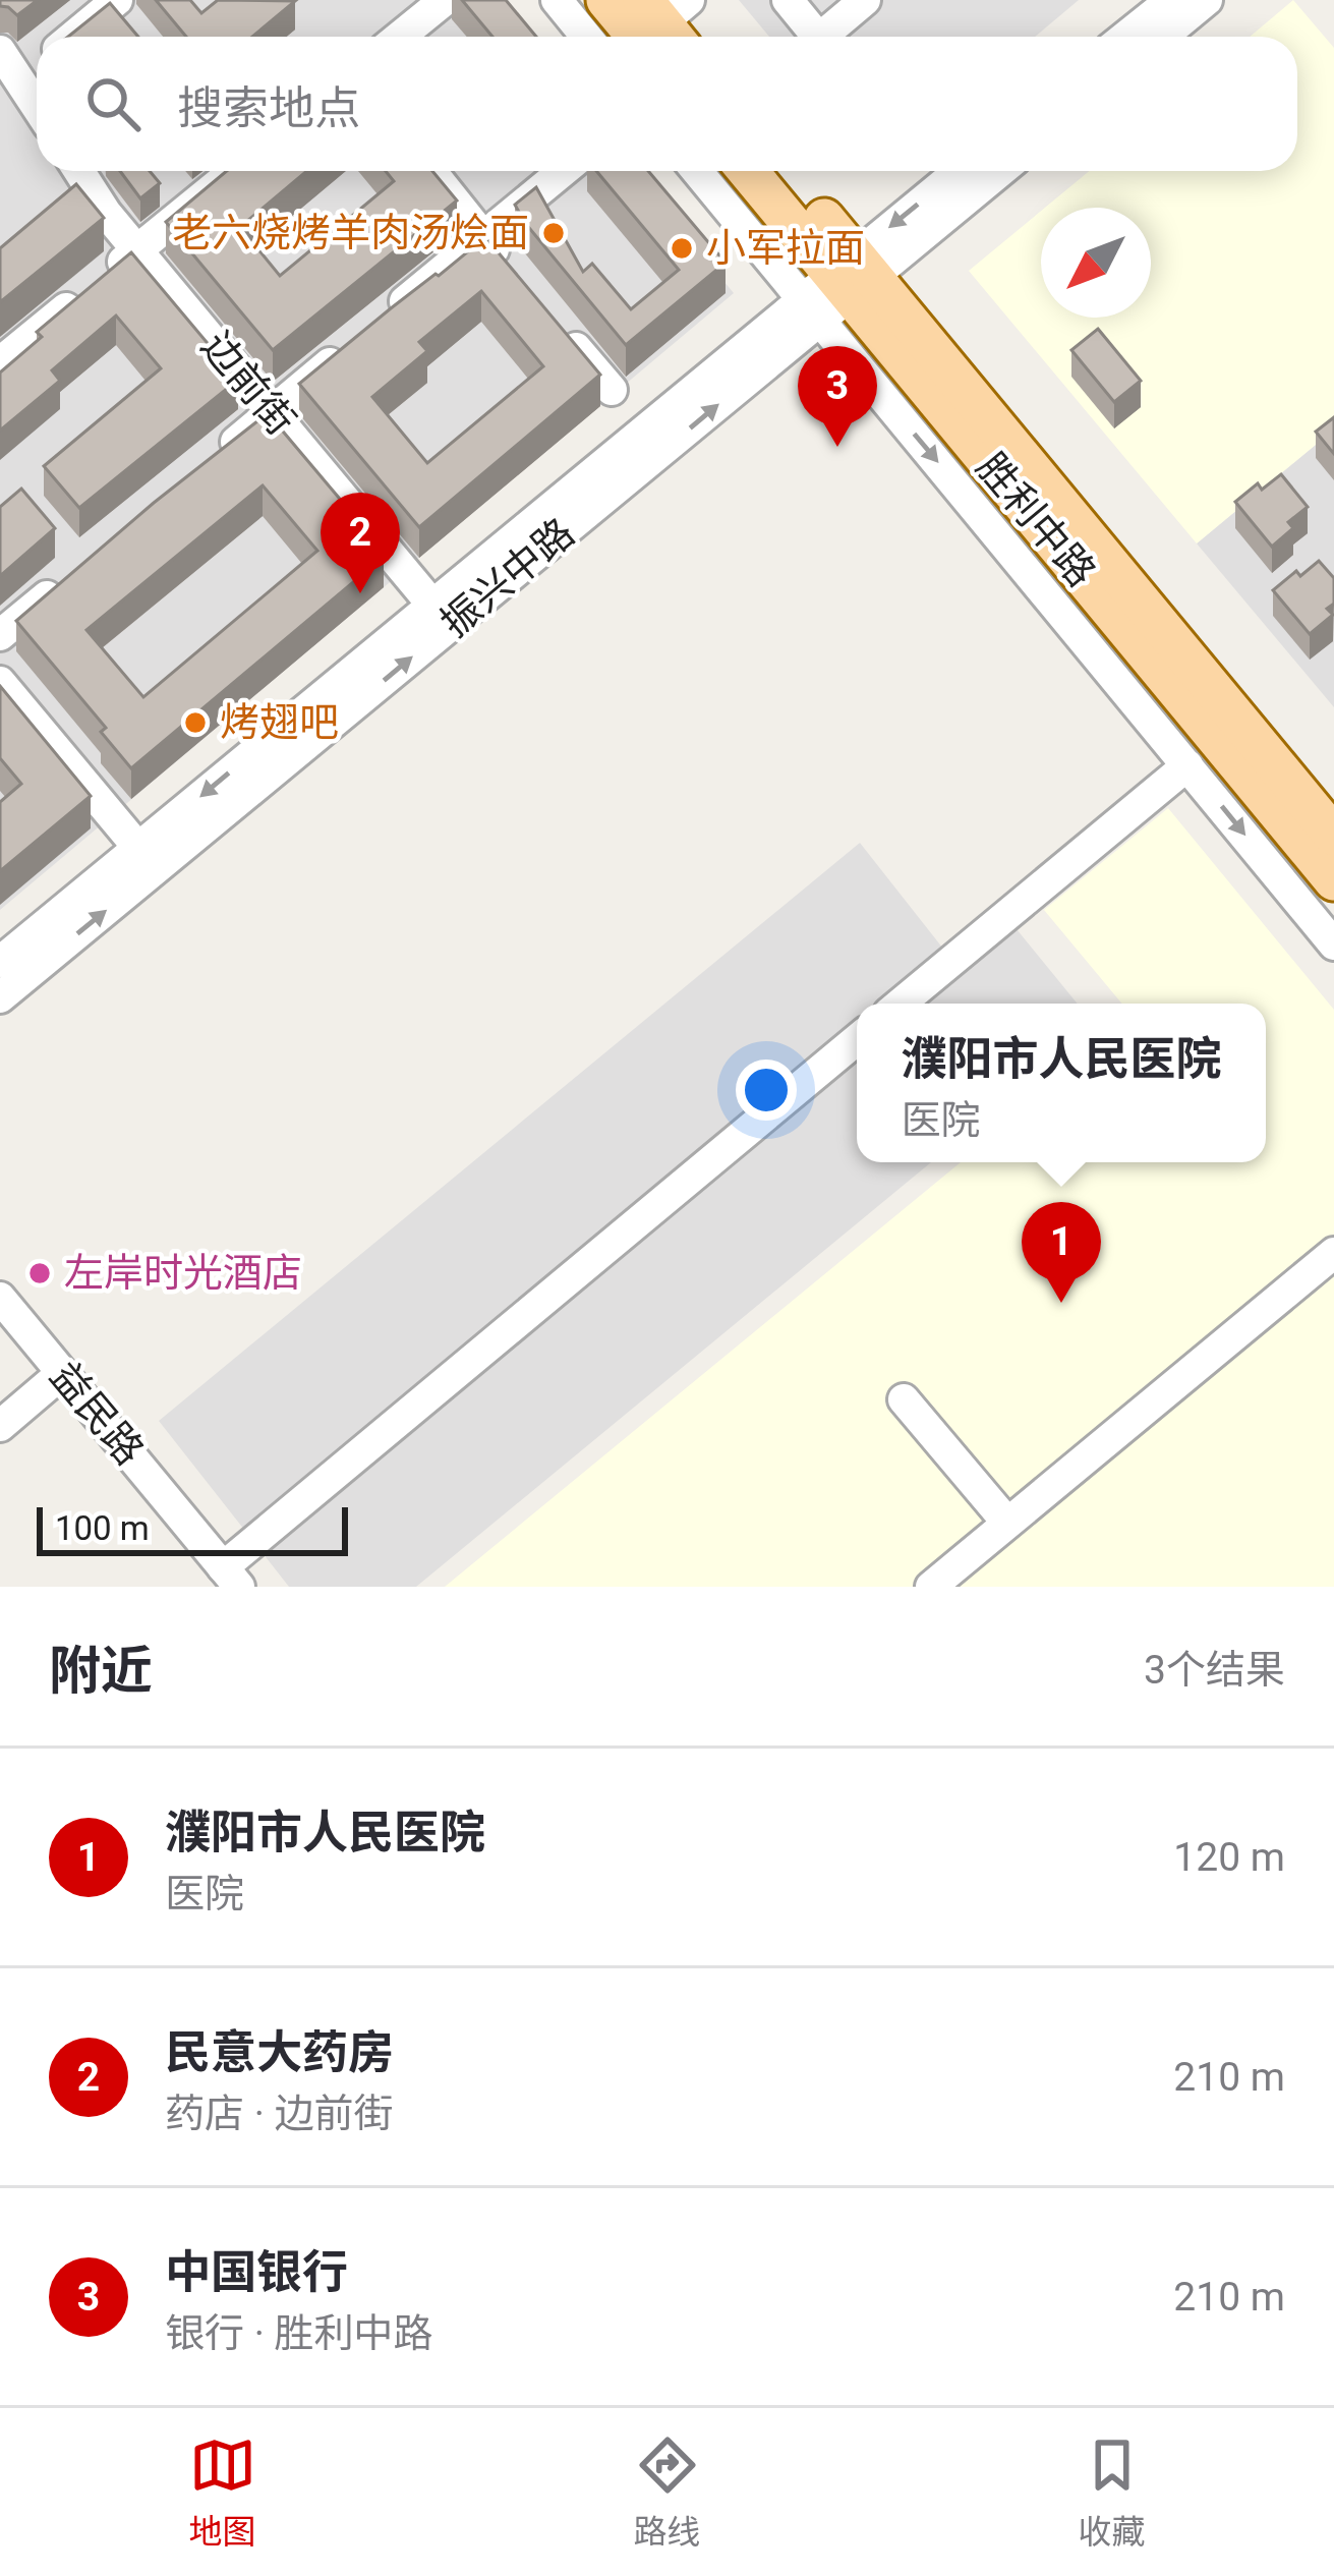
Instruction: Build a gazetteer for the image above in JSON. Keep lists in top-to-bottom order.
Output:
{
  "streets": {
    "main road": ["胜利中路"],
    "street": ["边前街", "振兴中路", "益民路"]
  },
  "crossings": [
    ["边前街", "振兴中路"],
    ["胜利中路", "振兴中路"]
  ],
  "places": [
    "老六烧烤羊肉汤烩面",
    "小军拉面",
    "烤翅吧",
    "左岸时光酒店"
  ],
  "scale_bar": "100 m",
  "north": "bottom left",
  "page": {
    "search": "搜索地点",
    "pins": ["3", "2", "1"],
    "popup": ["濮阳市人民医院", "医院"],
    "scale": "100 m",
    "heading": ["附近", "3个结果"],
    "list": [
      {
        "mark": "1",
        "name": "濮阳市人民医院",
        "note": "医院",
        "value": "120 m"
      },
      {
        "mark": "2",
        "name": "民意大药房",
        "note": "药店 · 边前街",
        "value": "210 m"
      },
      {
        "mark": "3",
        "name": "中国银行",
        "note": "银行 · 胜利中路",
        "value": "210 m"
      }
    ],
    "nav": ["地图", "路线", "收藏"]
  }
}
